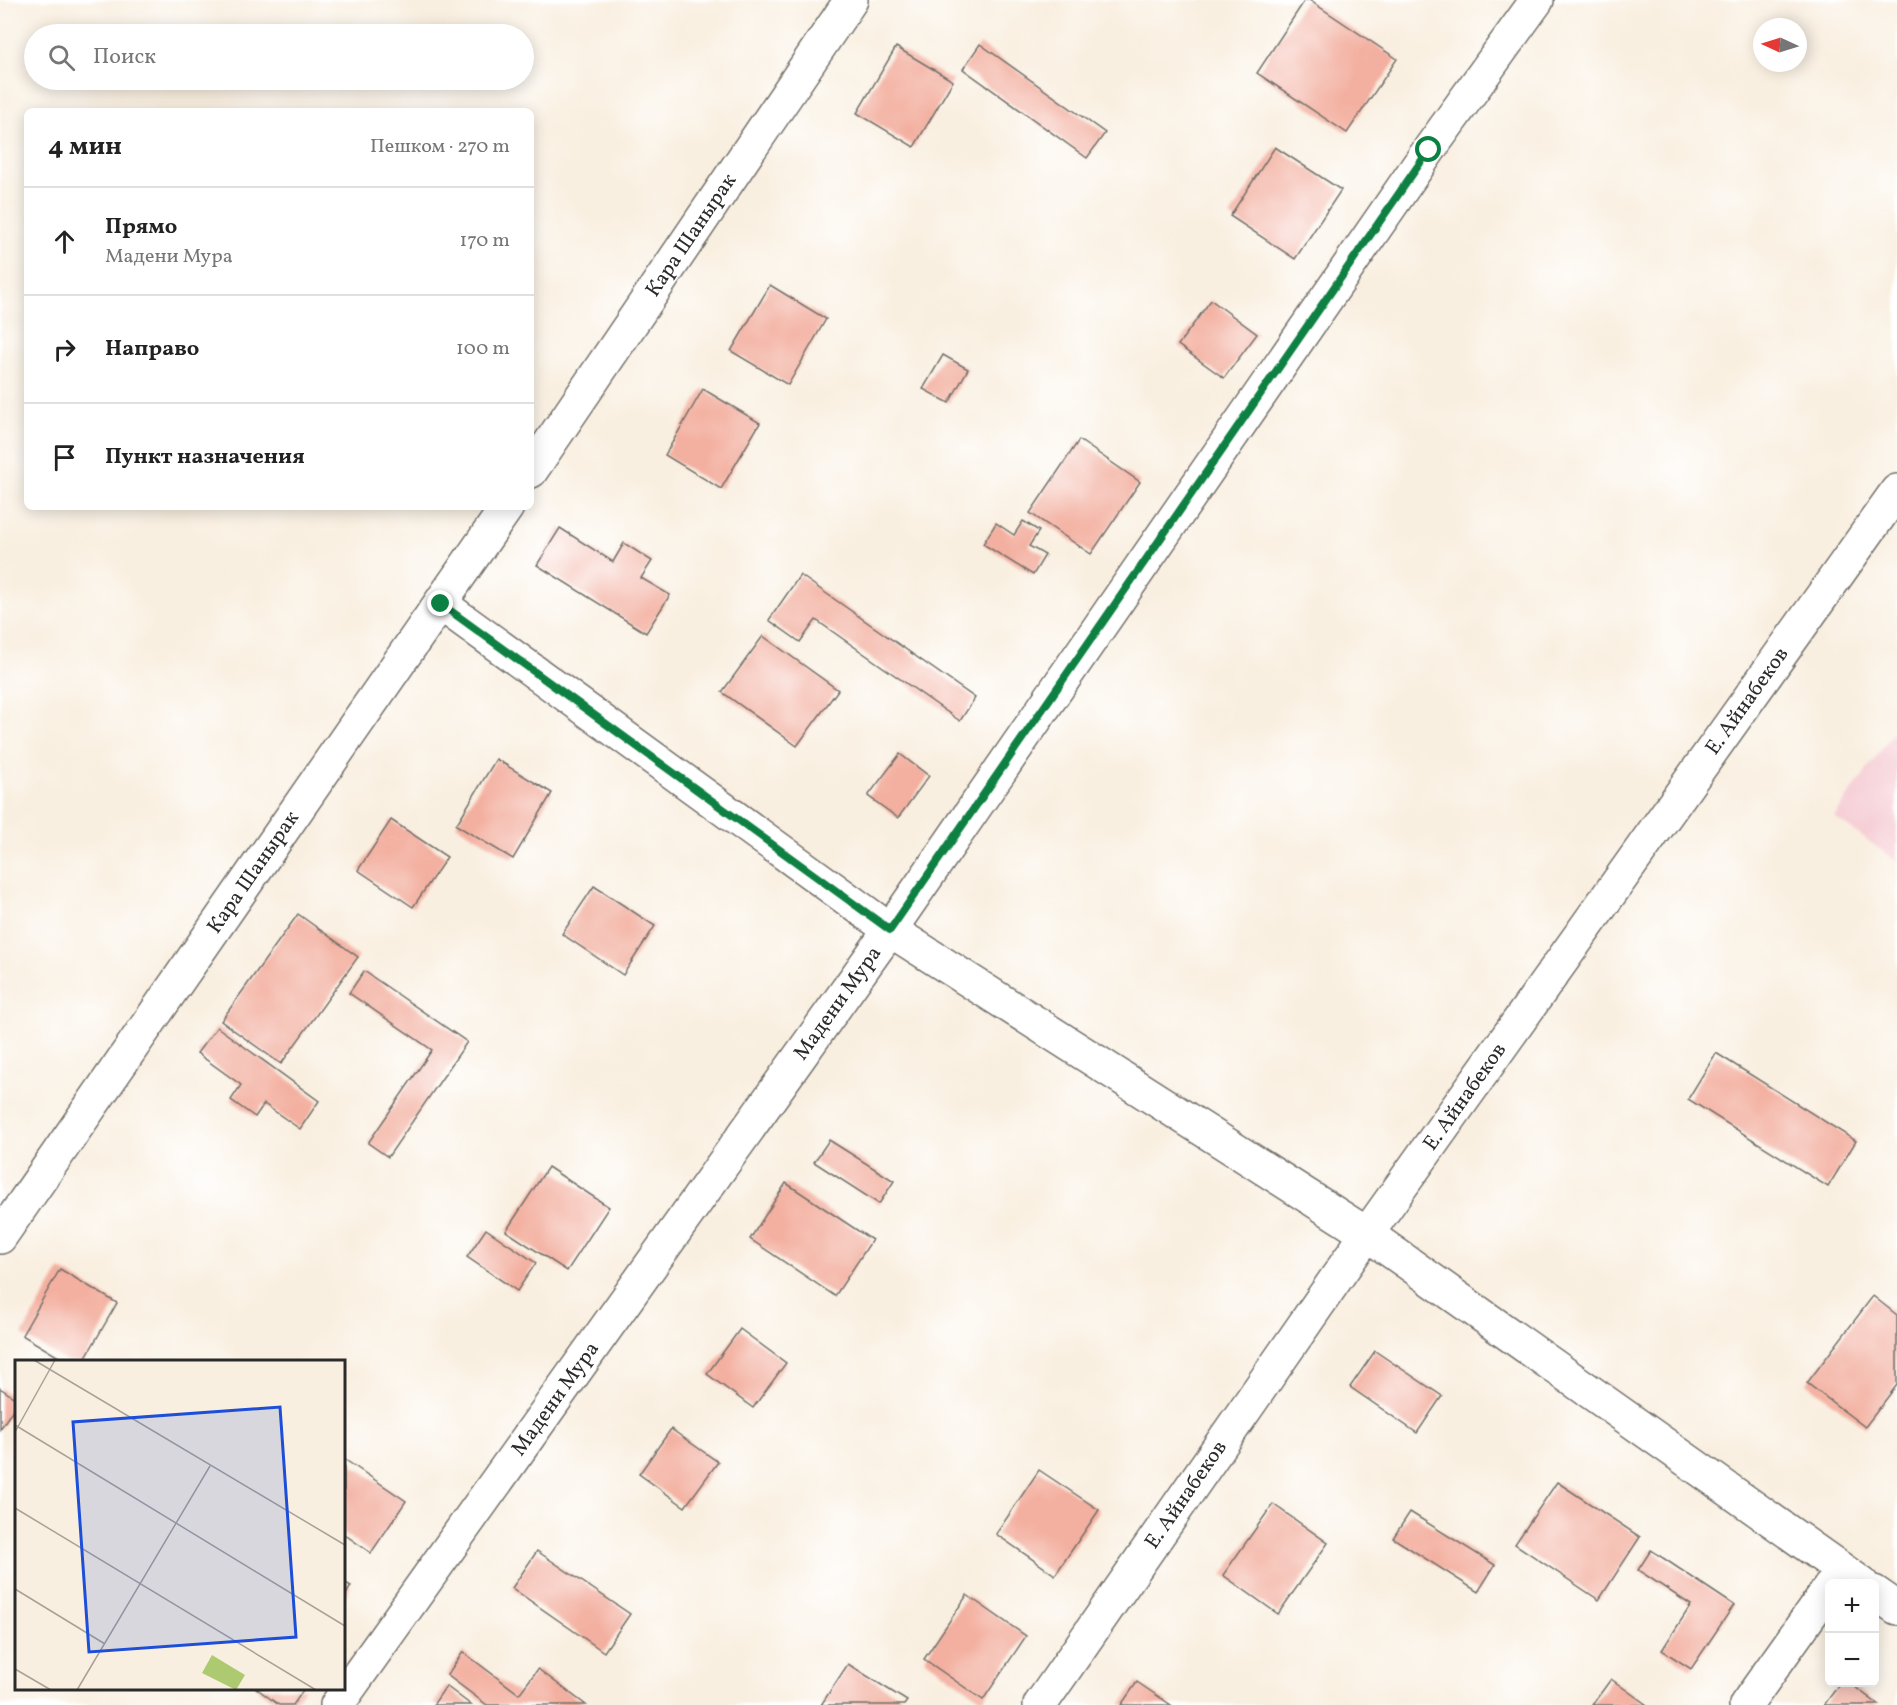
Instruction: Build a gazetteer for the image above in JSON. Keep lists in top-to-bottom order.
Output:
{
  "streets": {
    "street": ["Кара Шанырак", "Е. Айнабеков", "Мадени Мура"]
  },
  "north": "left",
  "page": {
    "search": "Поиск",
    "heading": ["4 мин", "Пешком · 270 m"],
    "list": [
      ["Прямо", "Мадени Мура", "170 m"],
      ["Направо", "100 m"],
      "Пункт назначения"
    ],
    "map_buttons": ["+", "−"]
  }
}
